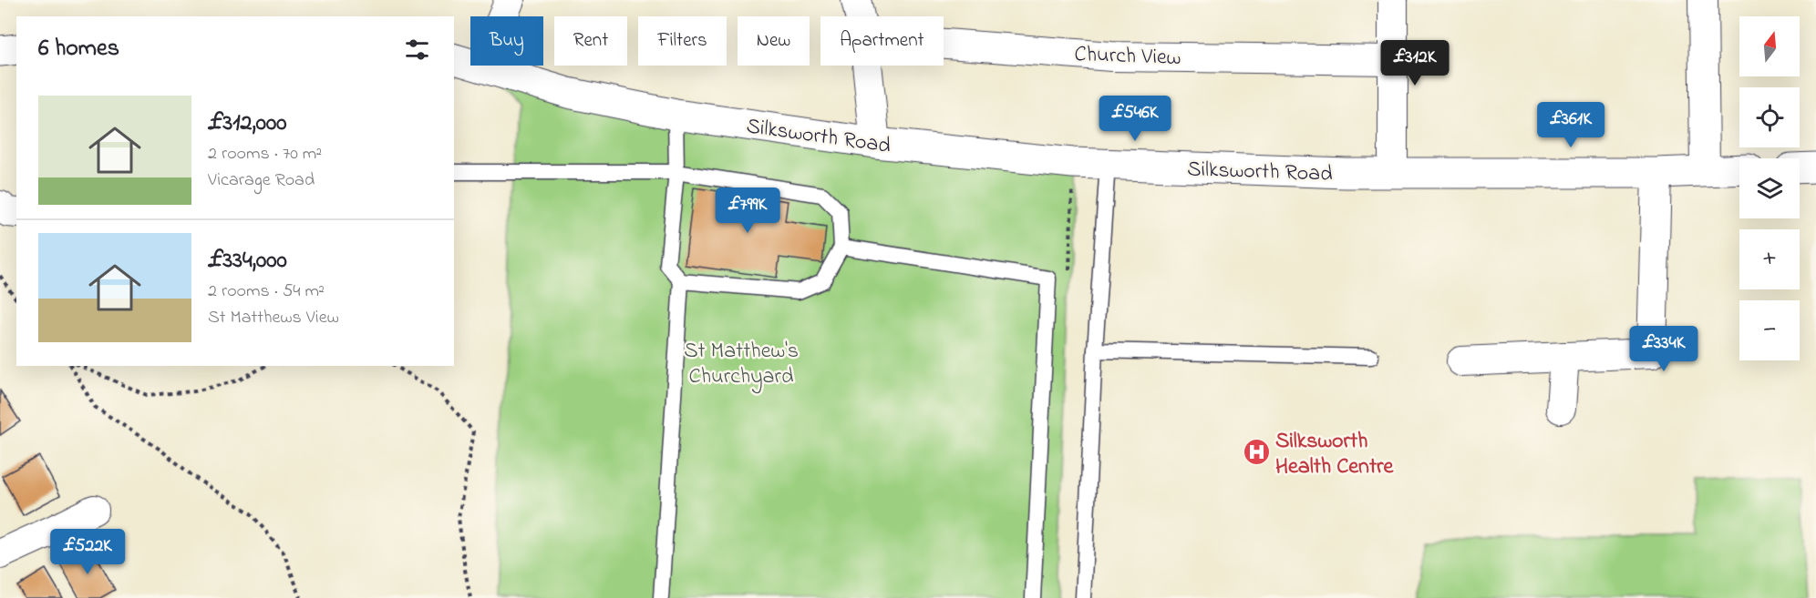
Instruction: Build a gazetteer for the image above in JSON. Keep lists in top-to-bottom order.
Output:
{
  "streets": {
    "street": ["Church View", "Silksworth Road"]
  },
  "parks": ["St Matthew's Churchyard"],
  "places": {
    "hospital": ["Silksworth Health Centre"]
  },
  "north": "top",
  "page": {
    "map_buttons": ["+", "−"],
    "chip": [
      "Buy",
      "Rent",
      "Filters",
      "New",
      "Apartment"
    ],
    "heading": "6 homes",
    "price": [
      "£312K",
      "£546K",
      "£361K",
      "£799K",
      "£334K",
      "£522K"
    ],
    "list": [
      {
        "name": "£312,000",
        "note": "2 rooms · 70 m² · Vicarage Road"
      },
      {
        "name": "£334,000",
        "note": "2 rooms · 54 m² · St Matthews View"
      }
    ]
  }
}
